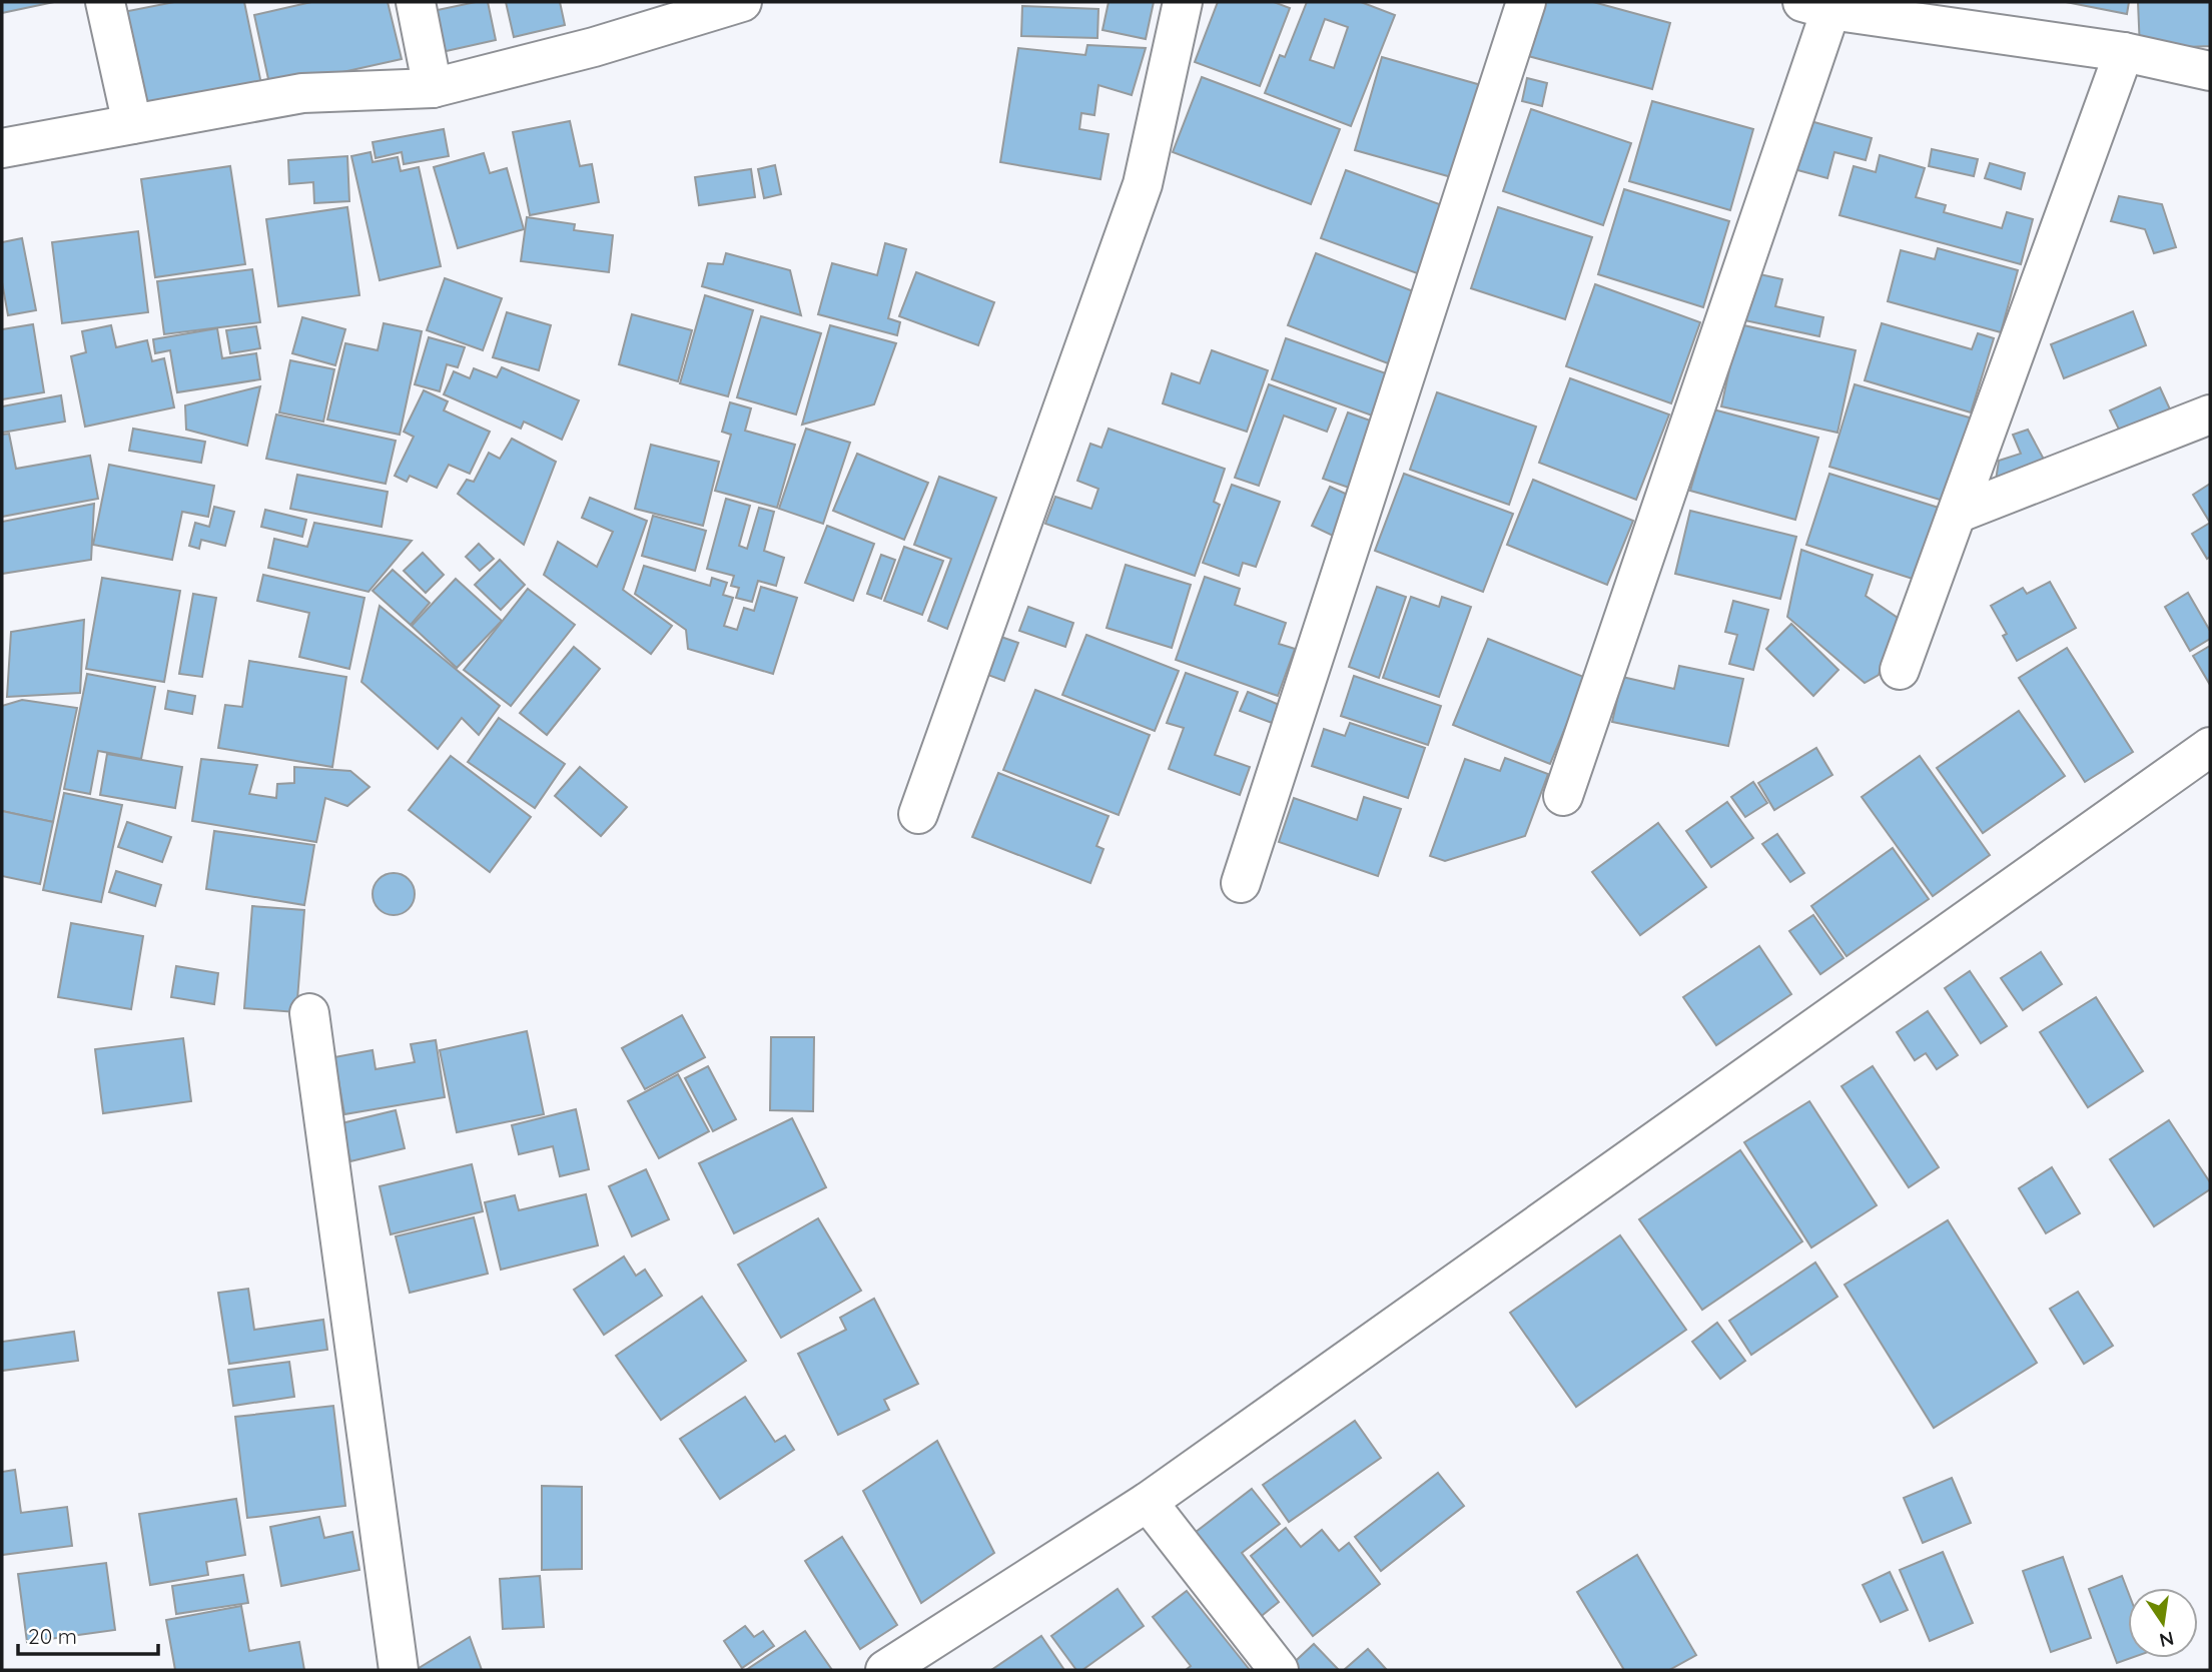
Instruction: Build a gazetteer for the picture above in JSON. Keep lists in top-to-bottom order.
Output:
{
  "scale_bar": "20 m",
  "north": "bottom"
}
